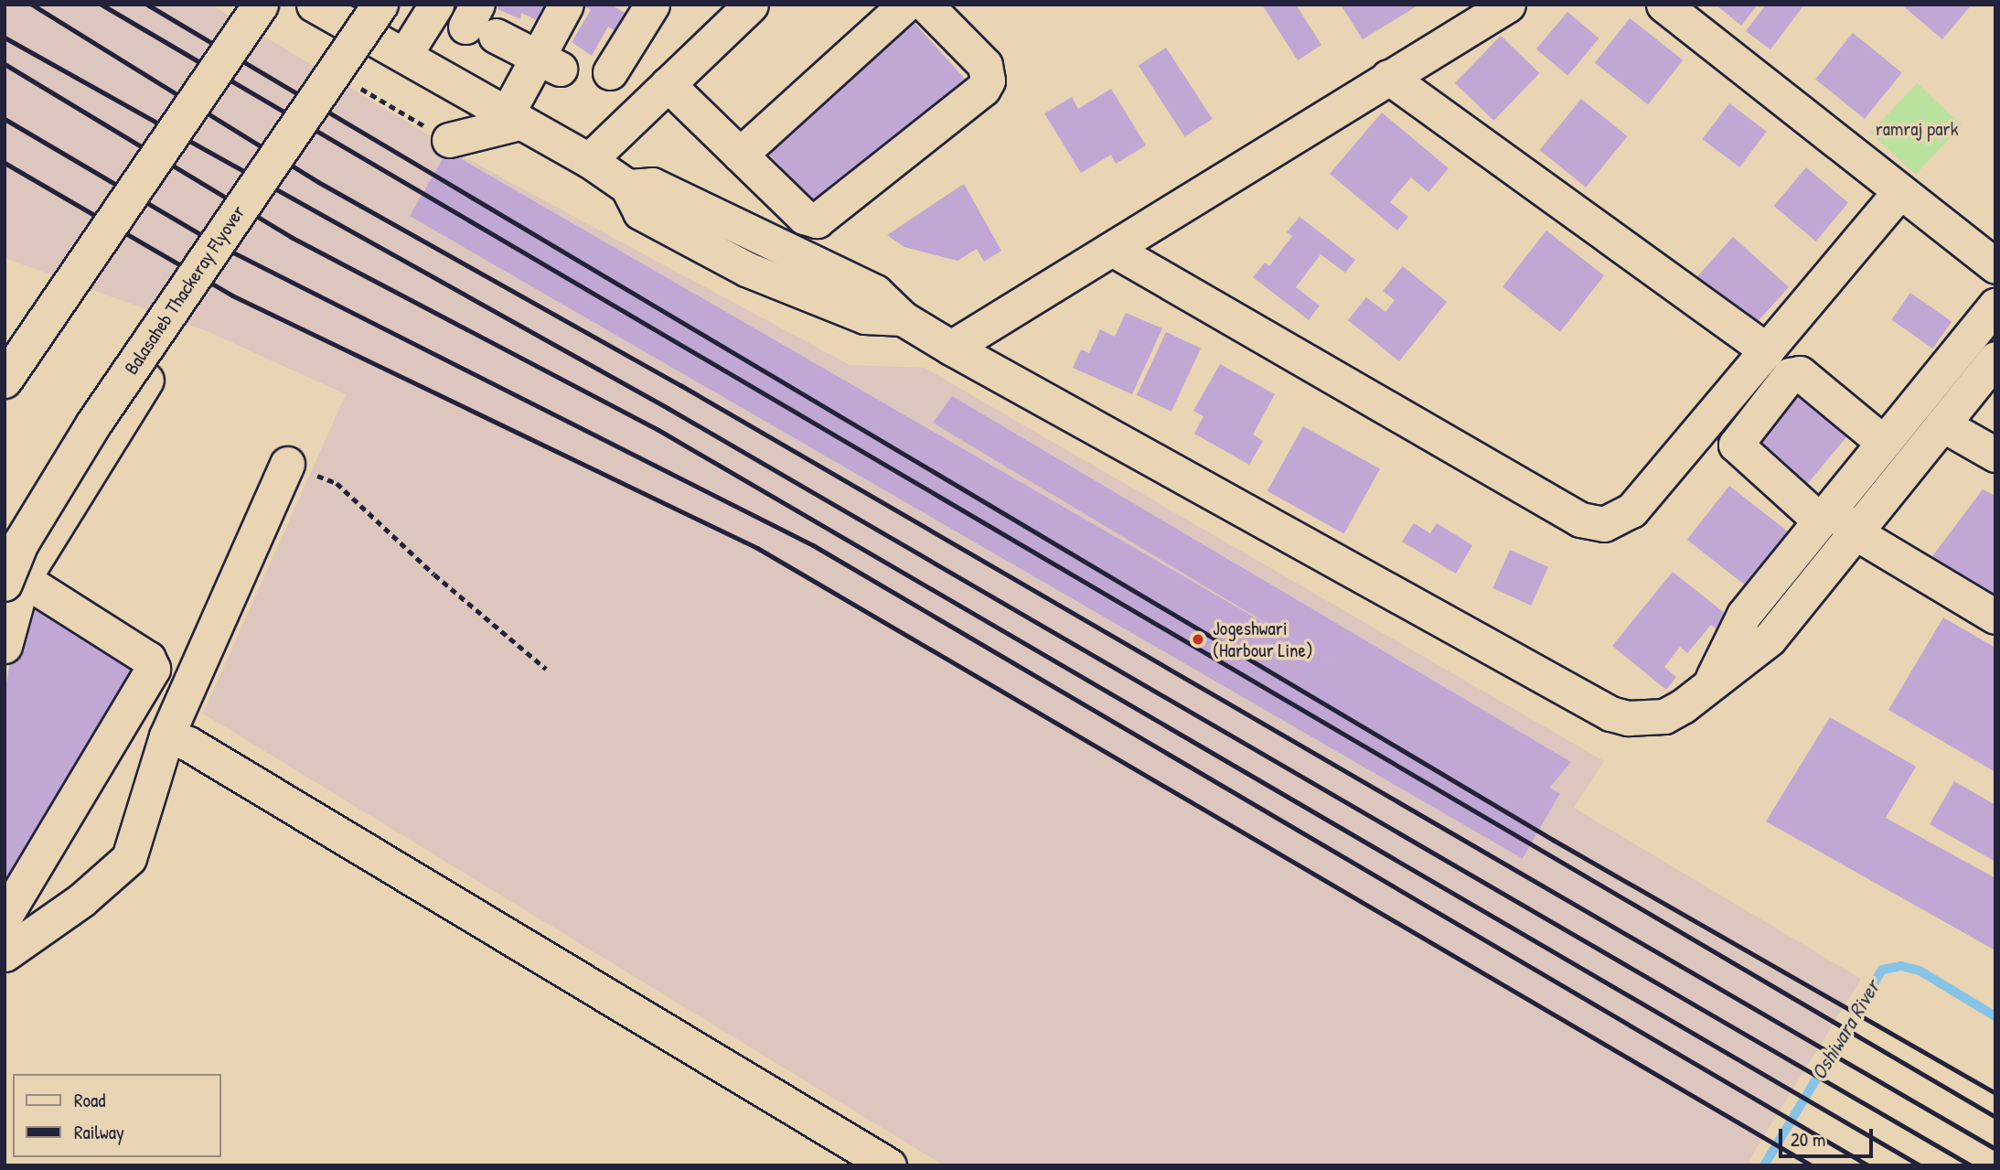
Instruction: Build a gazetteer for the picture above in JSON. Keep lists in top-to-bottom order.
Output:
{
  "streets": {
    "main road": ["Balasaheb Thackeray Flyover"]
  },
  "water": ["Oshiwara River"],
  "parks": ["ramraj park"],
  "places": ["Jogeshwari (Harbour Line)"],
  "legend": ["Road", "Railway"],
  "scale_bar": "20 m"
}
